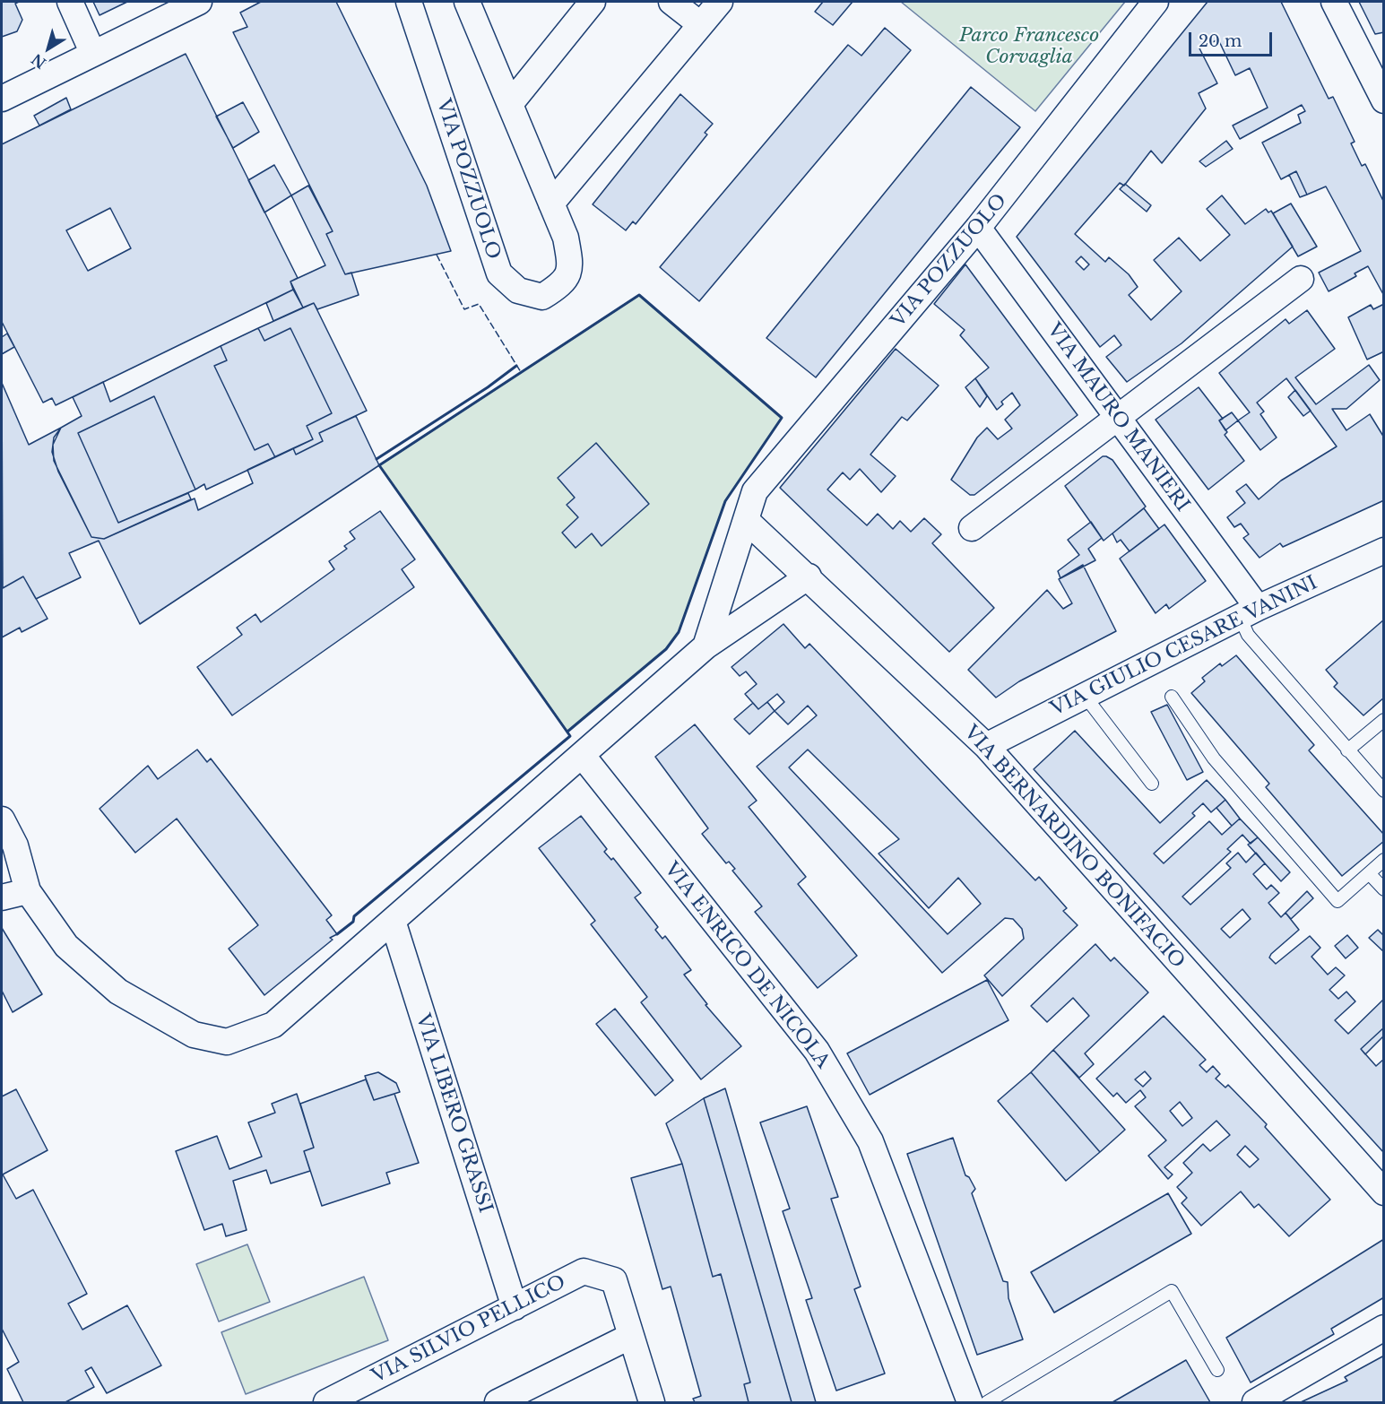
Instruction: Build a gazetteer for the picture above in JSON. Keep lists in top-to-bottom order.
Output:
{
  "streets": {
    "street": [
      "VIA POZZUOLO",
      "VIA MAURO MANIERI",
      "VIA GIULIO CESARE VANINI",
      "VIA BERNARDINO BONIFACIO",
      "VIA ENRICO DE NICOLA",
      "VIA LIBERO GRASSI",
      "VIA SILVIO PELLICO"
    ]
  },
  "crossings": [
    ["VIA POZZUOLO", "VIA MAURO MANIERI"],
    ["VIA POZZUOLO", "VIA BERNARDINO BONIFACIO"],
    ["VIA MAURO MANIERI", "VIA GIULIO CESARE VANINI"],
    ["VIA GIULIO CESARE VANINI", "VIA BERNARDINO BONIFACIO"],
    ["VIA LIBERO GRASSI", "VIA SILVIO PELLICO"]
  ],
  "parks": ["Parco Francesco Corvaglia"],
  "scale_bar": "20 m",
  "north": "bottom left"
}
